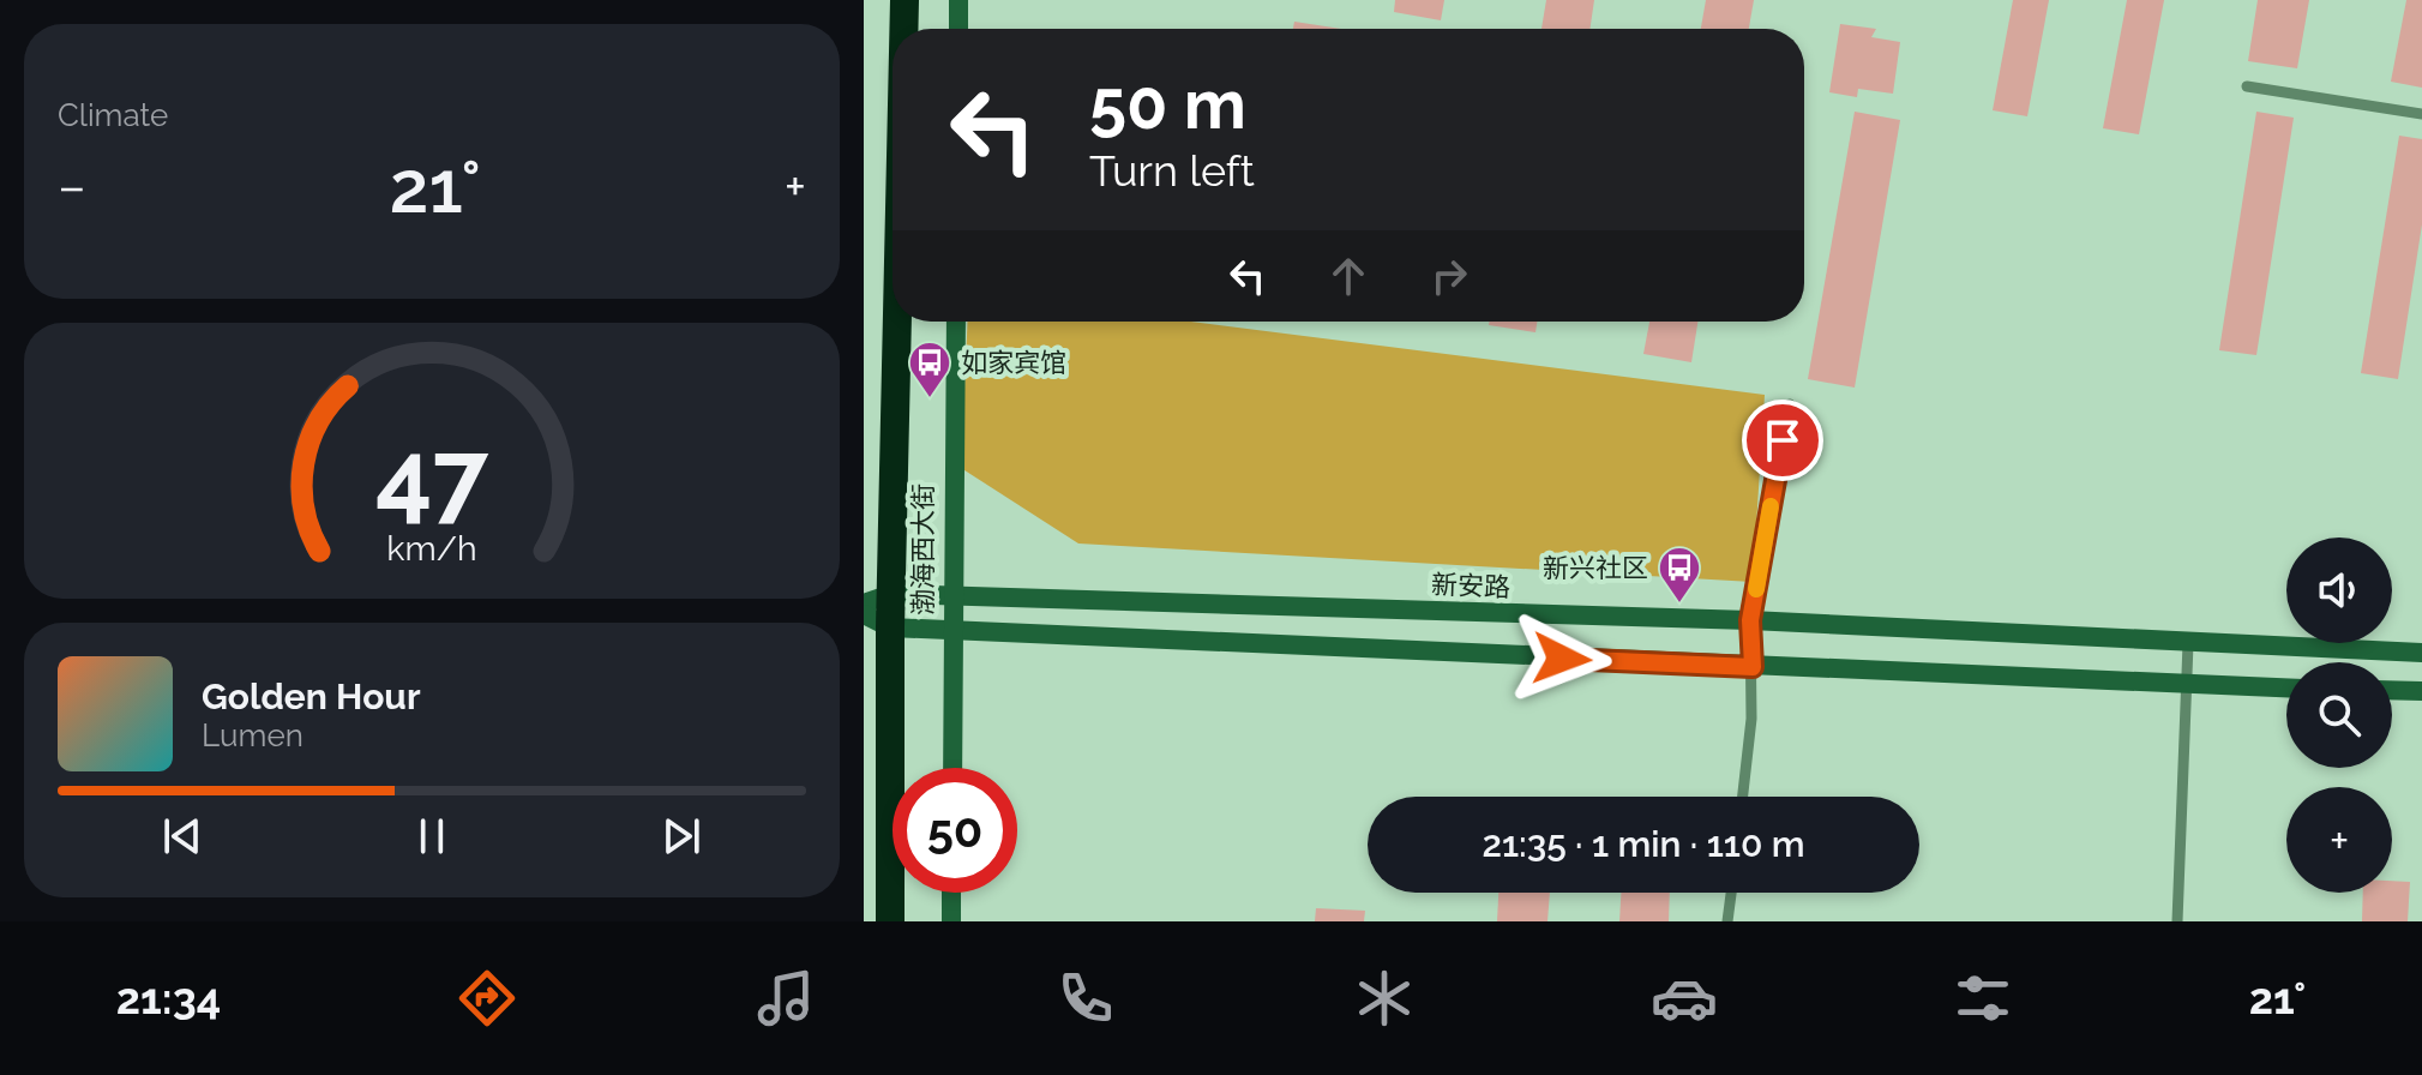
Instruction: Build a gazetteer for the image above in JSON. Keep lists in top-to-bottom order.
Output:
{
  "streets": {
    "highway": ["渤海西大街"],
    "main road": ["新安路"]
  },
  "crossings": [
    ["渤海西大街", "新安路"]
  ],
  "places": {
    "bus stop": ["如家宾馆", "新兴社区"]
  },
  "page": {
    "tile": "Climate",
    "turn": ["50 m", "Turn left"],
    "heat": ["−", "21°", "+"],
    "map_buttons": "+",
    "song": ["Golden Hour", "Lumen"],
    "limit": "50",
    "trip": "21:35 · 1 min · 110 m",
    "tabs": ["21:34", "21°"],
    "gauge": ["47", "km/h"]
  }
}
